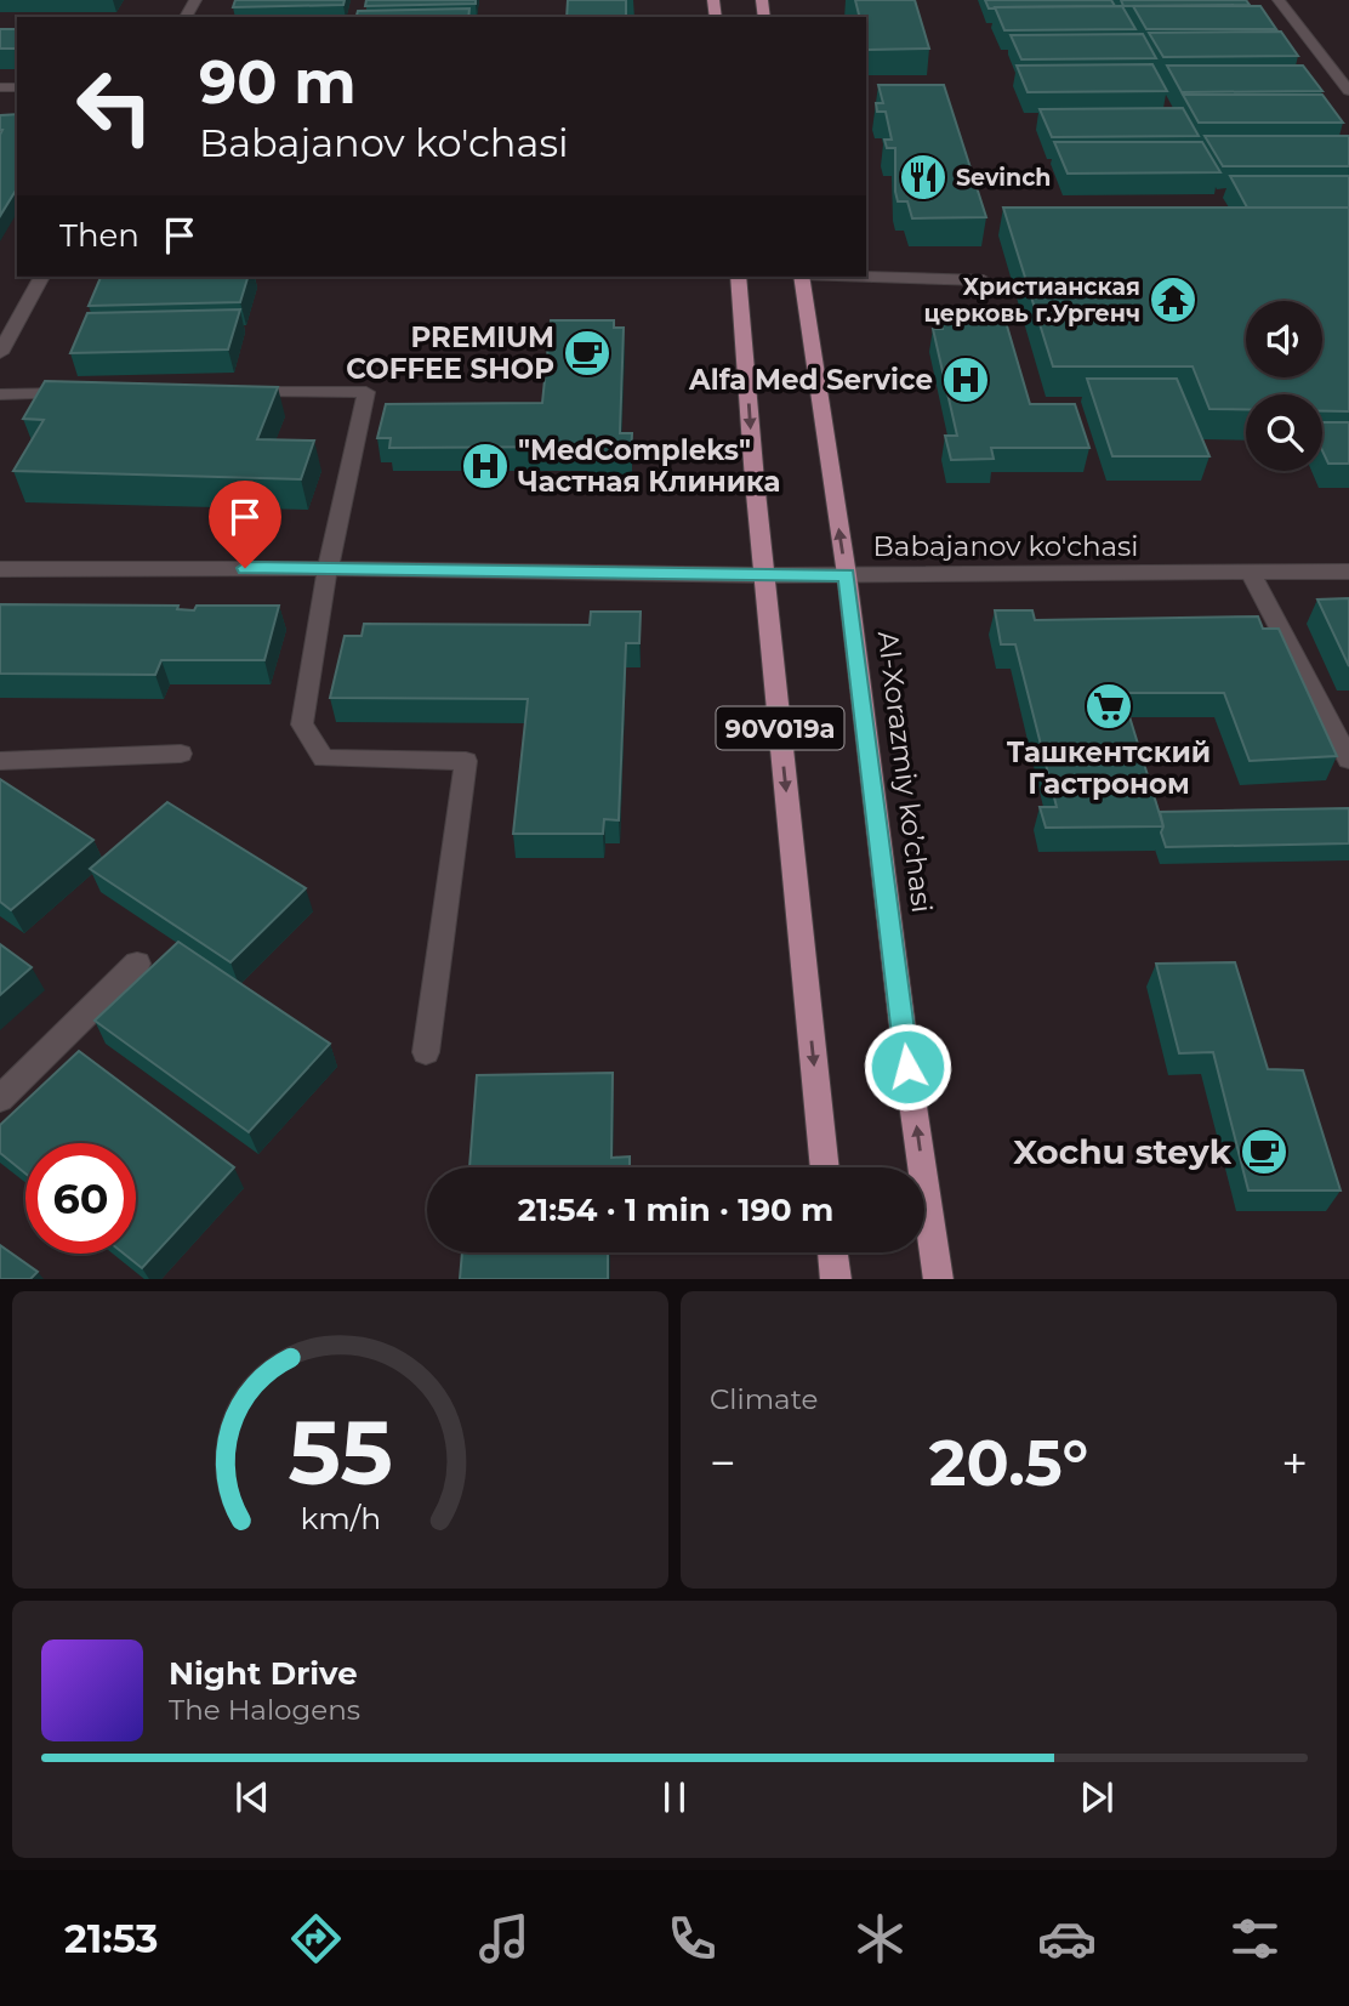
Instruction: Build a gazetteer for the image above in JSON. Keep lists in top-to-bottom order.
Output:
{
  "streets": {
    "main road": ["90V019a", "Al-Xorazmiy ko’chasi"],
    "street": ["Babajanov ko'chasi"]
  },
  "crossings": [
    ["Babajanov ko'chasi", "90V019a"],
    ["Babajanov ko'chasi", "Al-Xorazmiy ko’chasi"]
  ],
  "places": {
    "restaurant": ["Sevinch"],
    "temple": ["Христианская церковь г.Ургенч"],
    "cafe": ["PREMIUM COFFEE SHOP", "Xochu steyk"],
    "hospital": ["Alfa Med Service", "\"MedCompleks\" Частная Клиника"],
    "supermarket": ["Ташкентский Гастроном"]
  },
  "page": {
    "turn": ["90 m", "Babajanov ko'chasi"],
    "then": "Then",
    "limit": "60",
    "trip": "21:54 · 1 min · 190 m",
    "tile": "Climate",
    "heat": ["−", "20.5°", "+"],
    "song": ["Night Drive", "The Halogens"],
    "tabs": "21:53",
    "gauge": ["55", "km/h"]
  }
}
